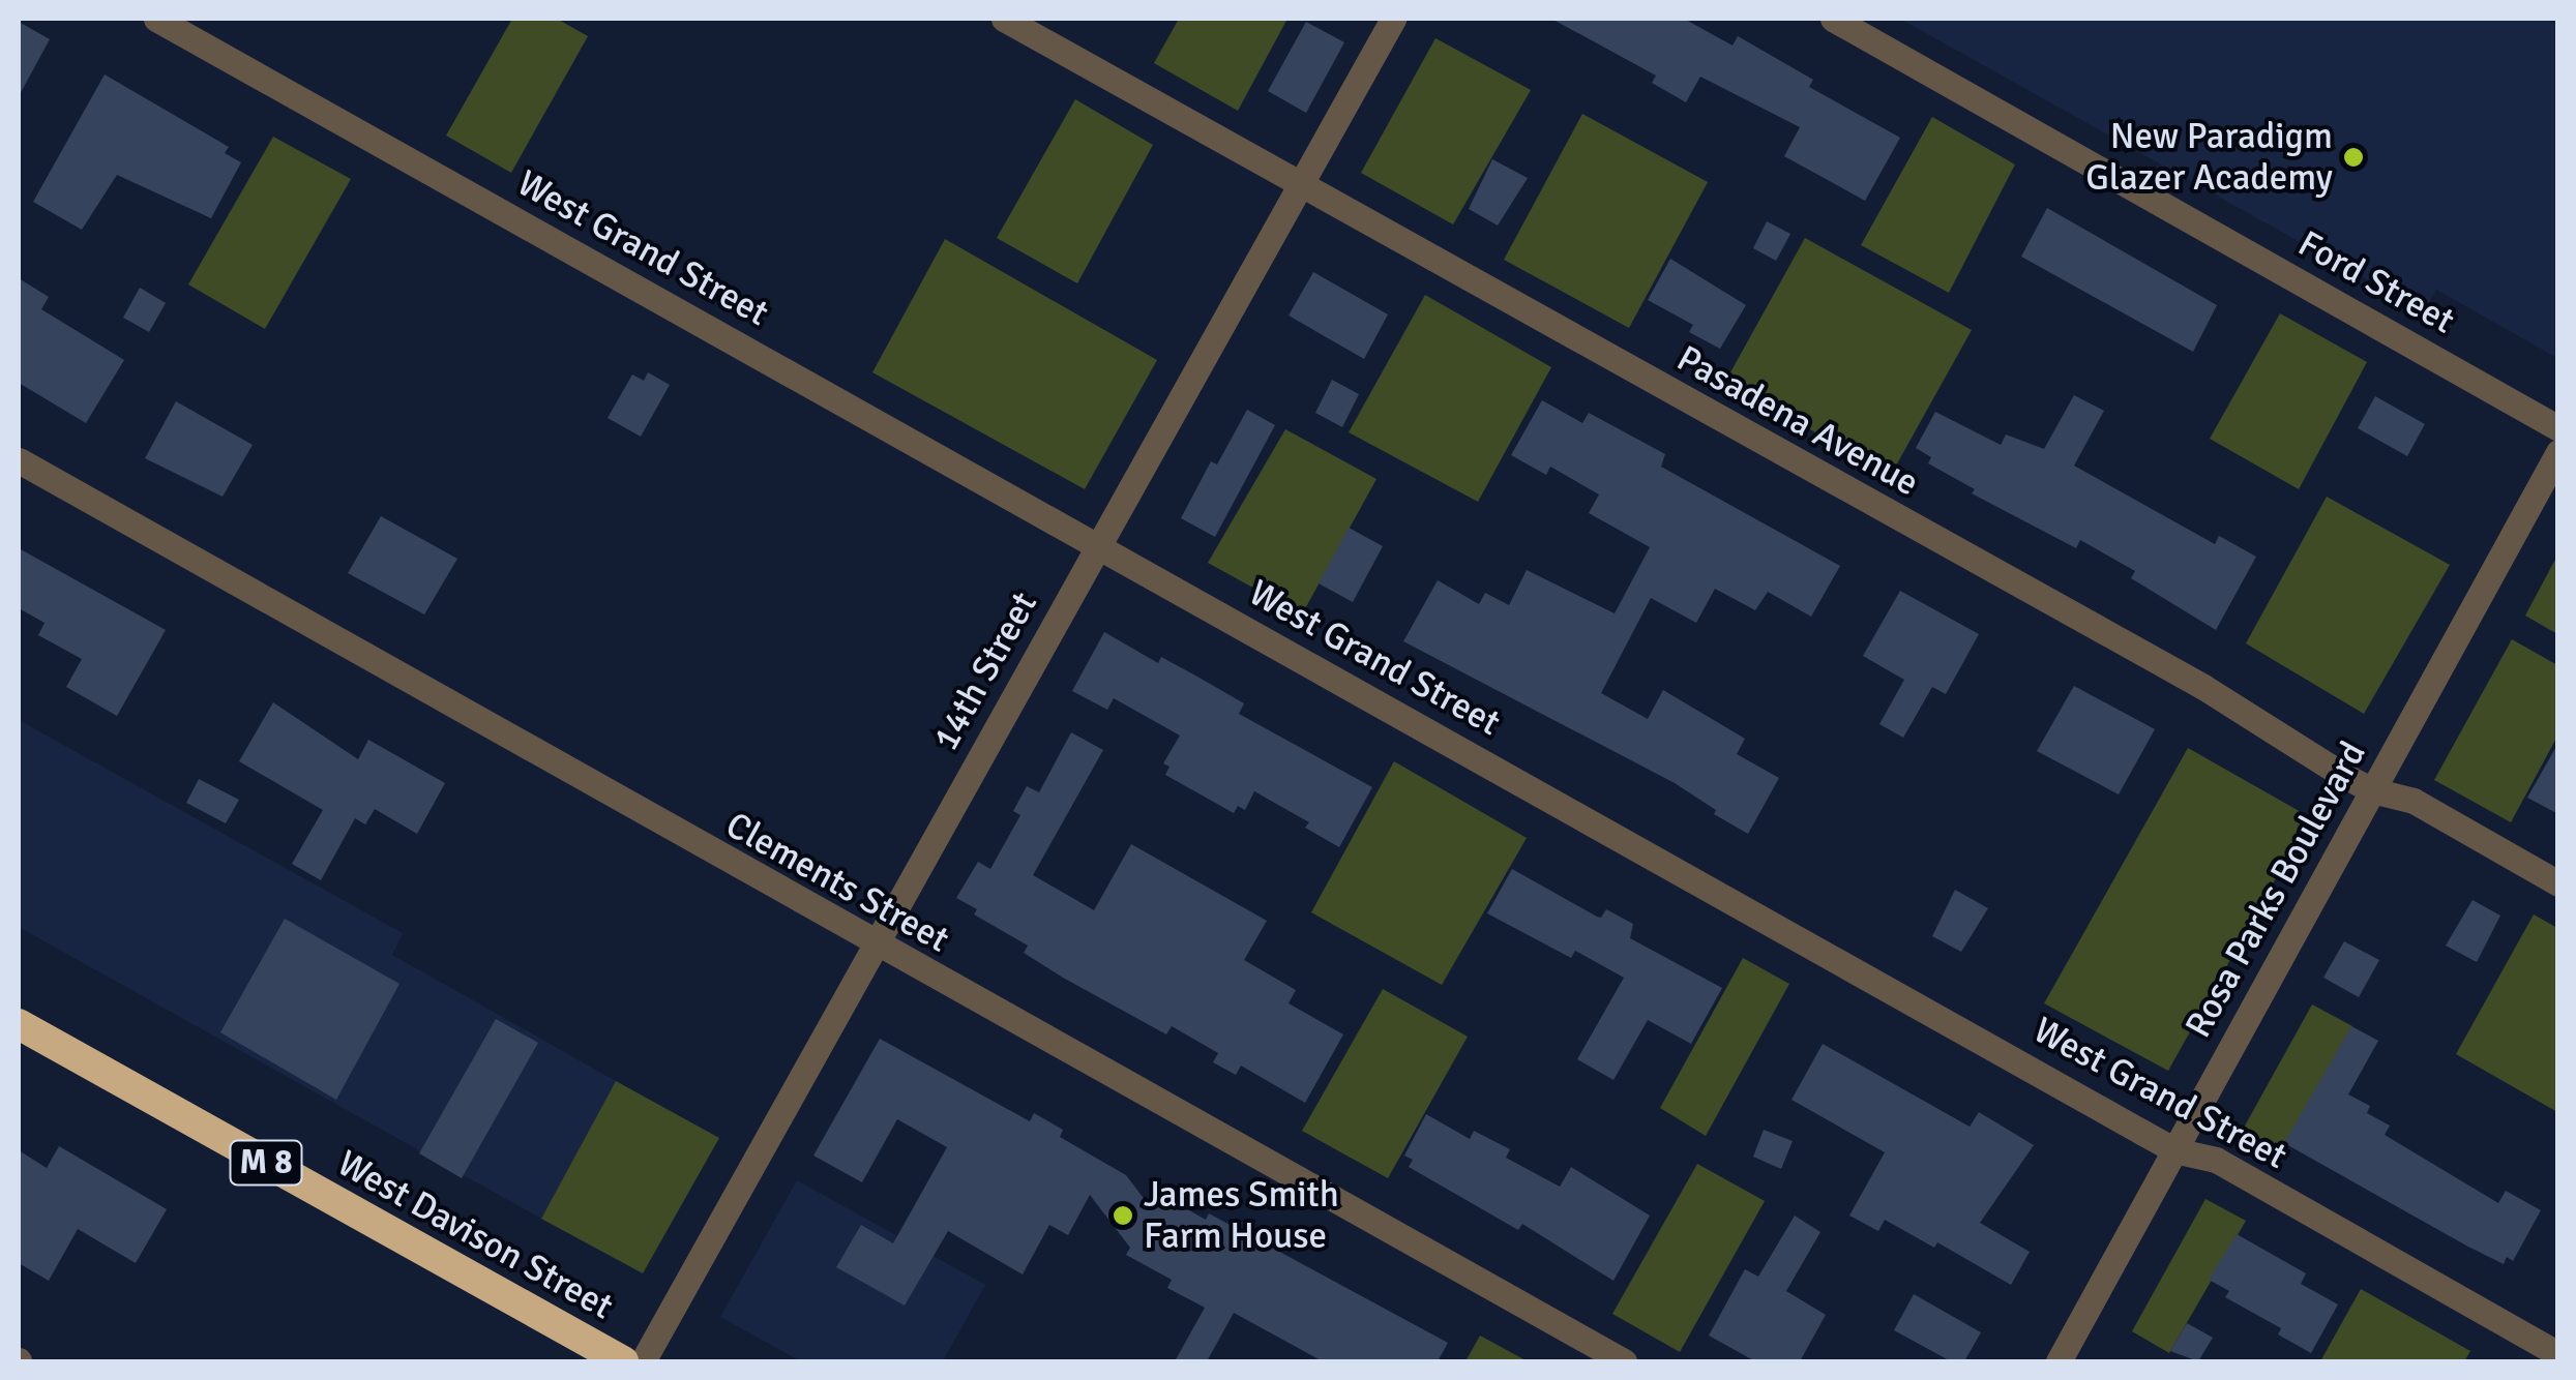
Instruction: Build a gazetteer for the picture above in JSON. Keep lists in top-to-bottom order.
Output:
{
  "streets": {
    "highway": ["M 8", "West Davison Street"],
    "street": [
      "West Grand Street",
      "Ford Street",
      "Pasadena Avenue",
      "14th Street",
      "Clements Street",
      "Rosa Parks Boulevard"
    ]
  },
  "crossings": [
    ["West Grand Street", "14th Street"],
    ["West Grand Street", "Rosa Parks Boulevard"],
    ["Pasadena Avenue", "14th Street"],
    ["Pasadena Avenue", "Rosa Parks Boulevard"],
    ["14th Street", "Clements Street"]
  ],
  "places": ["New Paradigm Glazer Academy", "James Smith Farm House"]
}
